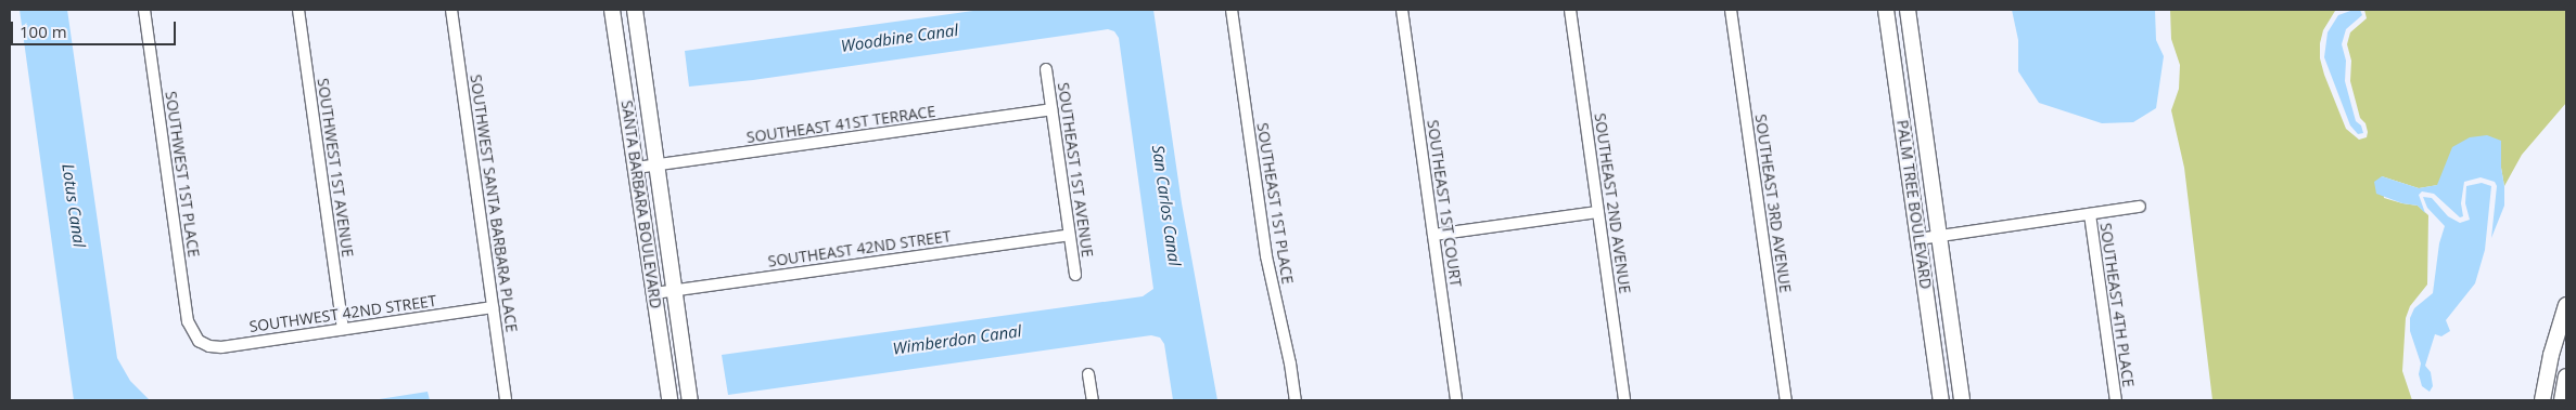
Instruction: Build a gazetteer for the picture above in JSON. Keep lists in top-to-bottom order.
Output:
{
  "streets": {
    "main road": ["SANTA BARBARA BOULEVARD", "PALM TREE BOULEVARD"],
    "street": [
      "SOUTHEAST 41ST TERRACE",
      "SOUTHWEST 1ST AVENUE",
      "SOUTHEAST 1ST AVENUE",
      "SOUTHWEST 1ST PLACE",
      "SOUTHWEST SANTA BARBARA PLACE",
      "SOUTHEAST 1ST PLACE",
      "SOUTHEAST 1ST COURT",
      "SOUTHEAST 2ND AVENUE",
      "SOUTHEAST 3RD AVENUE",
      "SOUTHEAST 42ND STREET",
      "SOUTHEAST 4TH PLACE",
      "SOUTHWEST 42ND STREET"
    ]
  },
  "crossings": [
    ["SOUTHEAST 41ST TERRACE", "SOUTHEAST 1ST AVENUE"],
    ["SOUTHEAST 41ST TERRACE", "SANTA BARBARA BOULEVARD"],
    ["SOUTHWEST 1ST AVENUE", "SOUTHWEST 42ND STREET"],
    ["SOUTHEAST 1ST AVENUE", "SOUTHEAST 42ND STREET"],
    ["SOUTHWEST 1ST PLACE", "SOUTHWEST 42ND STREET"],
    ["SOUTHWEST SANTA BARBARA PLACE", "SOUTHWEST 42ND STREET"],
    ["SANTA BARBARA BOULEVARD", "SOUTHEAST 42ND STREET"]
  ],
  "water": [
    "Woodbine Canal",
    "Lotus Canal",
    "San Carlos Canal",
    "Wimberdon Canal"
  ],
  "scale_bar": "100 m"
}
